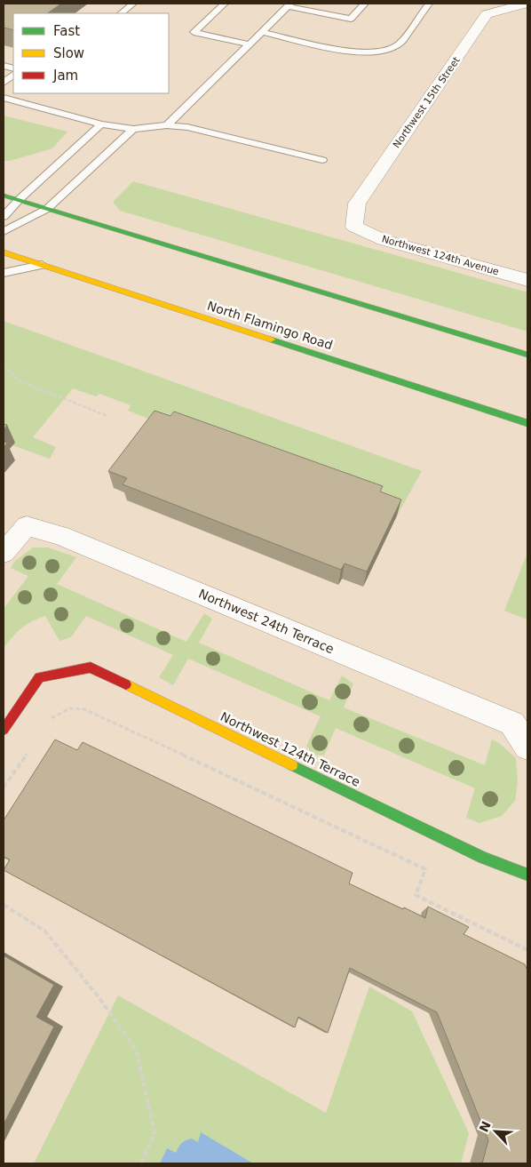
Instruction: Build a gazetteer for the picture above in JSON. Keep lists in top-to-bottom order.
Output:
{
  "streets": {
    "main road": ["North Flamingo Road", "Northwest 124th Terrace"],
    "street": ["Northwest 15th Street", "Northwest 124th Avenue", "Northwest 24th Terrace"]
  },
  "crossings": [
    ["Northwest 15th Street", "Northwest 124th Avenue"]
  ],
  "legend": ["Fast", "Slow", "Jam"],
  "north": "top left"
}
